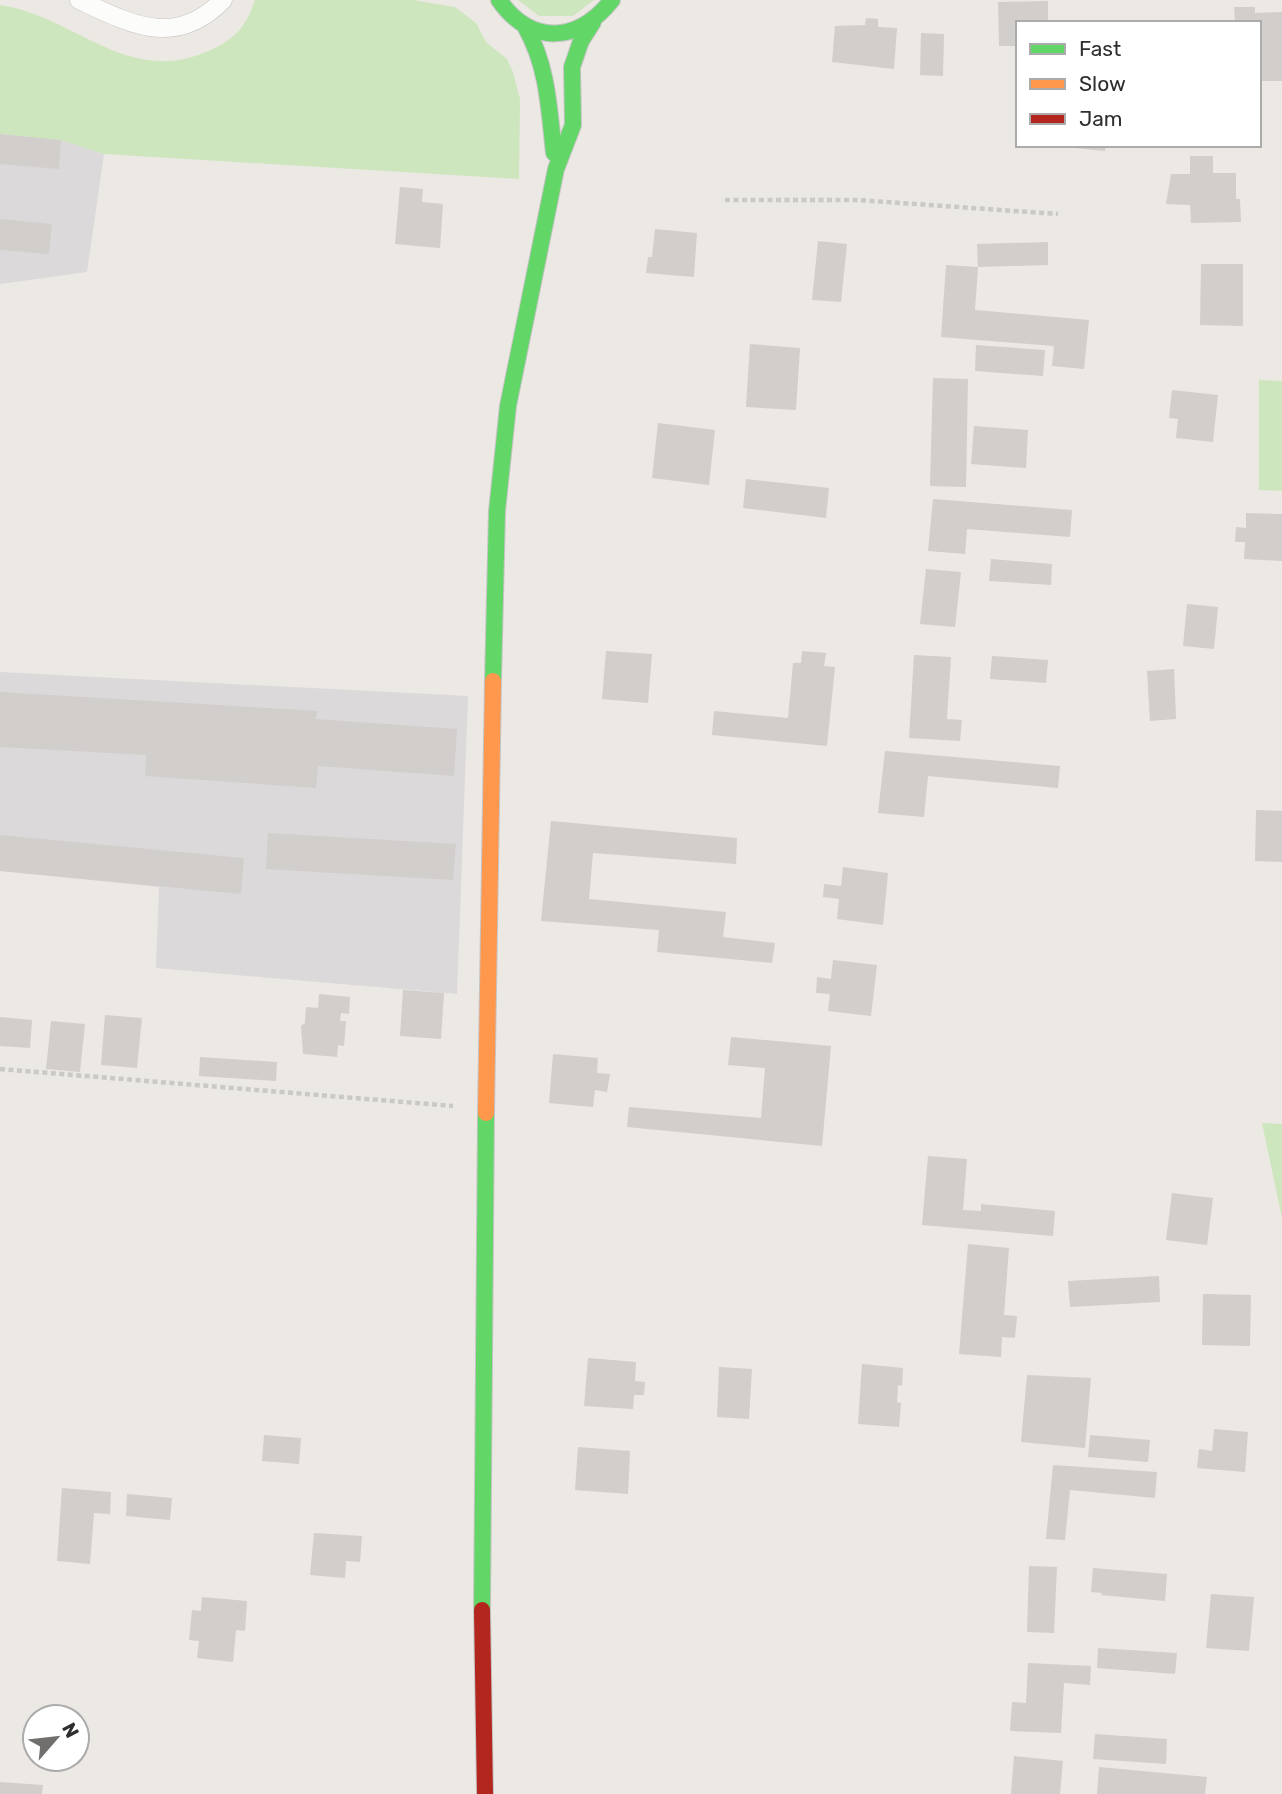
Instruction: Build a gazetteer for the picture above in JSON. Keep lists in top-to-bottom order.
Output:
{
  "legend": ["Fast", "Slow", "Jam"],
  "north": "top right"
}
